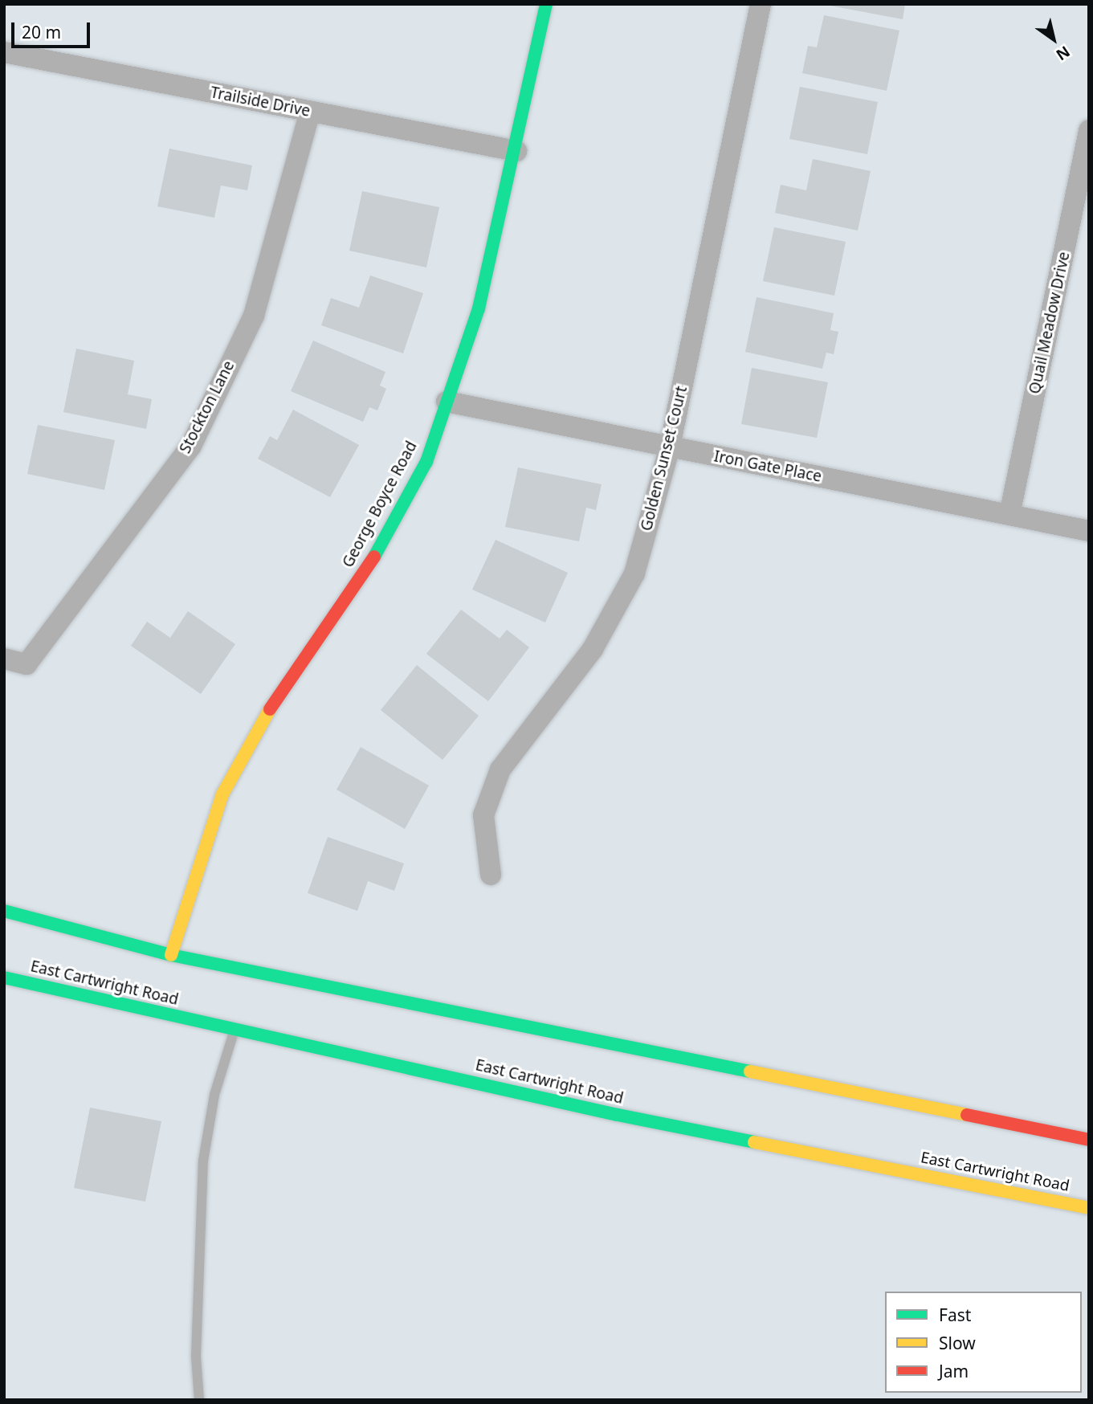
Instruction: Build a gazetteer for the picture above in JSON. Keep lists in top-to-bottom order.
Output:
{
  "streets": {
    "main road": ["George Boyce Road", "East Cartwright Road"],
    "street": [
      "Trailside Drive",
      "Quail Meadow Drive",
      "Stockton Lane",
      "Golden Sunset Court",
      "Iron Gate Place"
    ]
  },
  "crossings": [
    ["Trailside Drive", "Stockton Lane"],
    ["Trailside Drive", "George Boyce Road"],
    ["Quail Meadow Drive", "Iron Gate Place"],
    ["Golden Sunset Court", "Iron Gate Place"],
    ["Iron Gate Place", "George Boyce Road"]
  ],
  "legend": ["Fast", "Slow", "Jam"],
  "scale_bar": "20 m",
  "north": "bottom right"
}
